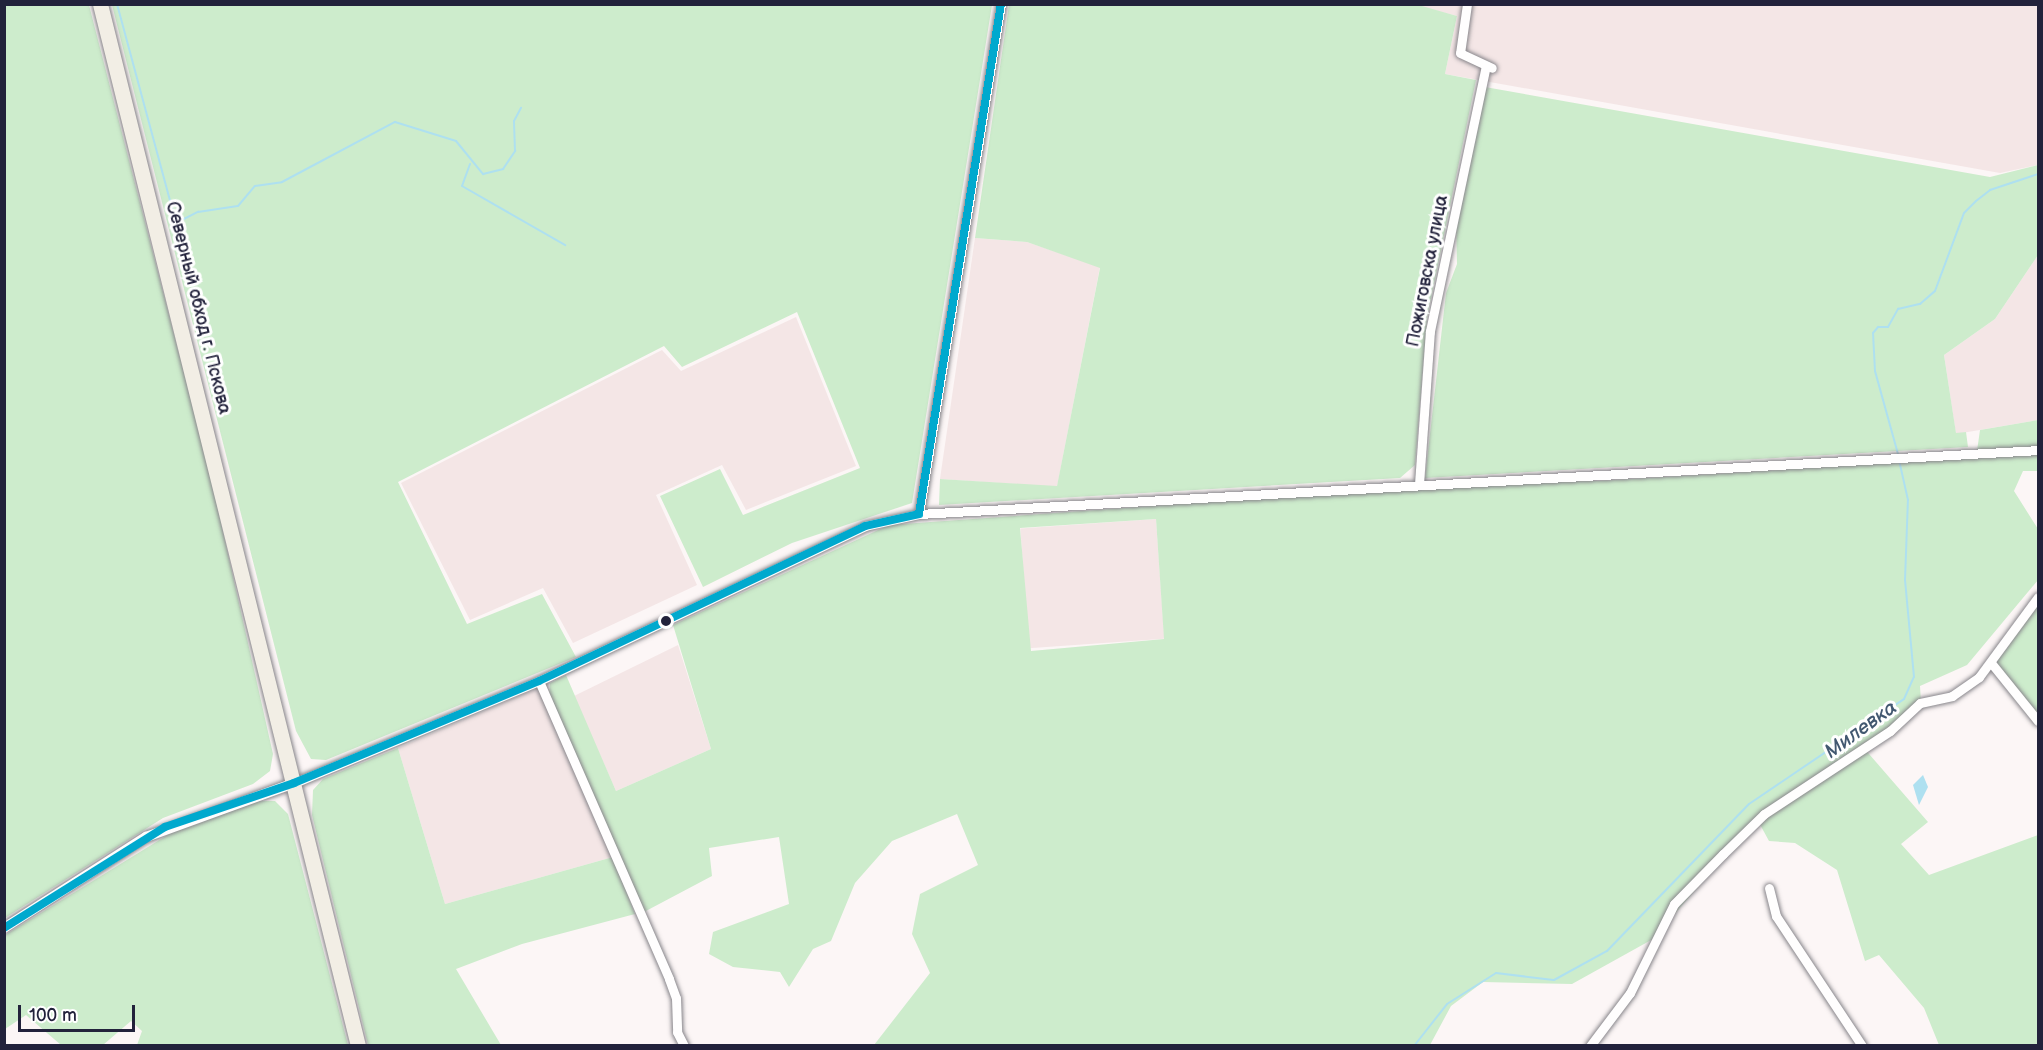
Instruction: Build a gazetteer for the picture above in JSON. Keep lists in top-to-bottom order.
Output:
{
  "streets": {
    "highway": ["Северный обход г. Пскова"],
    "street": ["Пожиговска улица"]
  },
  "water": ["Милевка"],
  "scale_bar": "100 m"
}
